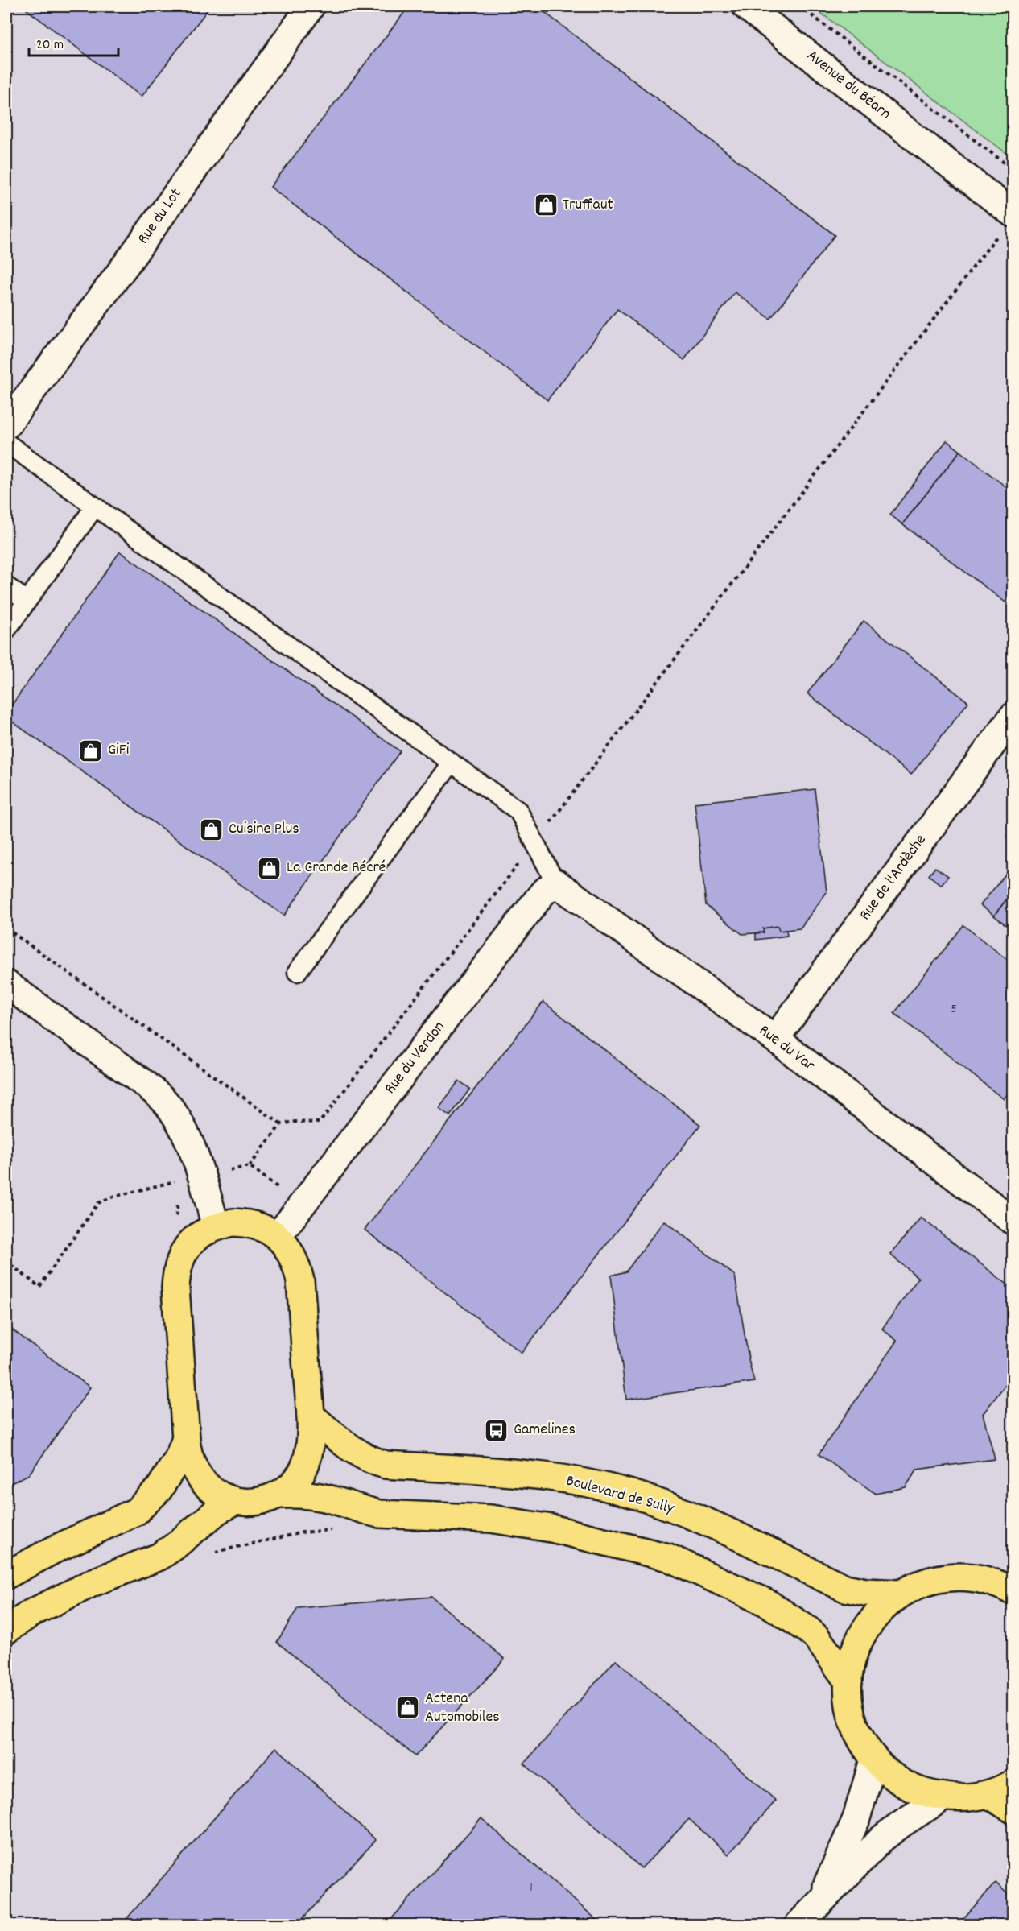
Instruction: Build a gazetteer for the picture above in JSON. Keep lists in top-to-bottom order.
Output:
{
  "streets": {
    "main road": ["Boulevard de Sully"],
    "street": [
      "Avenue du Béarn",
      "Rue du Lot",
      "Rue de l'Ardèche",
      "Rue du Var",
      "Rue du Verdon"
    ]
  },
  "crossings": [
    ["Rue de l'Ardèche", "Rue du Var"],
    ["Rue du Var", "Rue du Verdon"]
  ],
  "places": {
    "shop": [
      "Truffaut",
      "GiFi",
      "Cuisine Plus",
      "La Grande Récré",
      "Actena Automobiles"
    ],
    "bus stop": ["Gamelines"]
  },
  "house_numbers": ["5", "1"],
  "scale_bar": "20 m"
}
